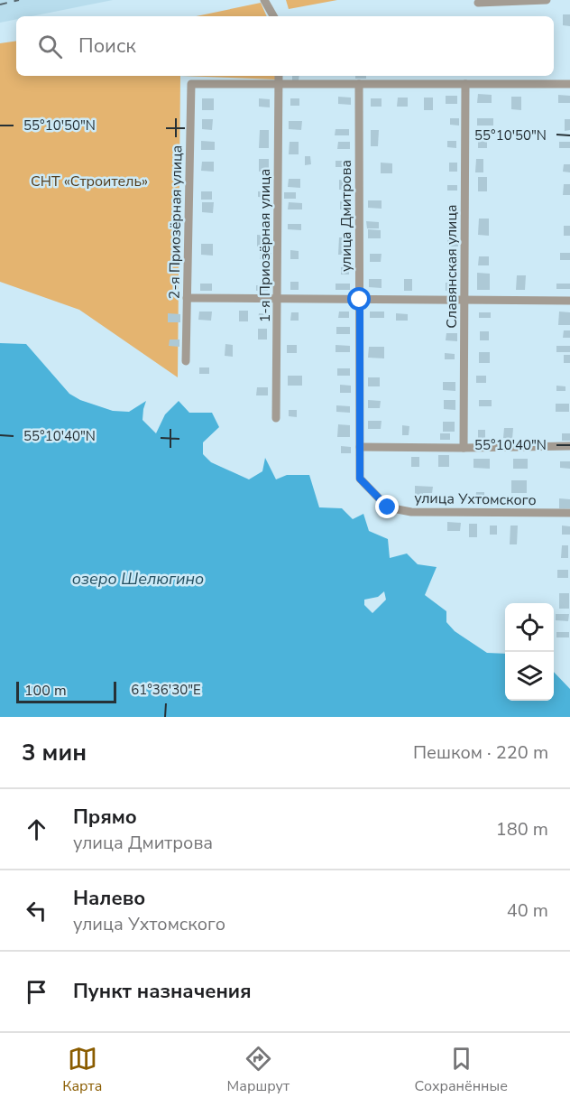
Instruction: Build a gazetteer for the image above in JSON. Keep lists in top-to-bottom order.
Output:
{
  "streets": {
    "street": [
      "улица Дмитрова",
      "2-я Приозёрная улица",
      "1-я Приозёрная улица",
      "Славянская улица",
      "улица Ухтомского"
    ]
  },
  "crossings": [
    ["улица Дмитрова", "улица Ухтомского"],
    ["2-я Приозёрная улица", "1-я Приозёрная улица"]
  ],
  "water": ["озеро Шелюгино"],
  "parks": ["СНТ «Строитель»"],
  "scale_bar": "100 m",
  "page": {
    "search": "Поиск",
    "scale": "100 m",
    "heading": ["3 мин", "Пешком · 220 m"],
    "list": [
      ["Прямо", "улица Дмитрова", "180 m"],
      ["Налево", "улица Ухтомского", "40 m"],
      "Пункт назначения"
    ],
    "nav": ["Карта", "Маршрут", "Сохранённые"]
  },
  "coordinates": ["55°10'50\"N", "55°10'40\"N", "61°36'30\"E"]
}
